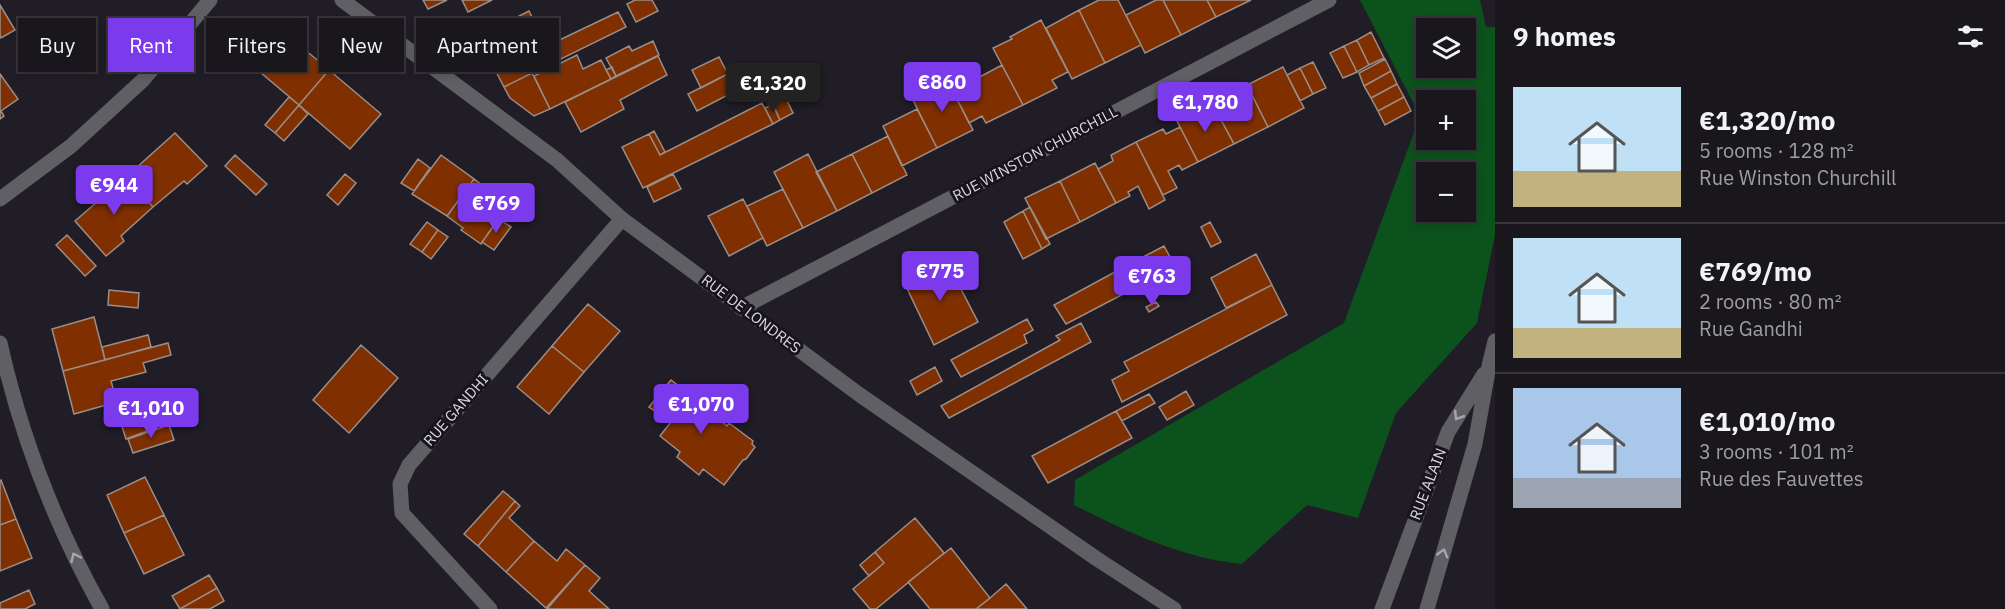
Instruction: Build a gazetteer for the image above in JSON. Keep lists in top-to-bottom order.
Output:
{
  "streets": {
    "street": [
      "RUE WINSTON CHURCHILL",
      "RUE DE LONDRES",
      "RUE GANDHI",
      "RUE ALAIN"
    ]
  },
  "crossings": [
    ["RUE WINSTON CHURCHILL", "RUE DE LONDRES"],
    ["RUE DE LONDRES", "RUE GANDHI"]
  ],
  "page": {
    "heading": "9 homes",
    "map_buttons": ["+", "−"],
    "chip": [
      "Buy",
      "Rent",
      "Filters",
      "New",
      "Apartment"
    ],
    "price": [
      "€860",
      "€1,320",
      "€1,780",
      "€944",
      "€769",
      "€775",
      "€763",
      "€1,070",
      "€1,010"
    ],
    "list": [
      {
        "name": "€1,320/mo",
        "note": "5 rooms · 128 m² · Rue Winston Churchill"
      },
      {
        "name": "€769/mo",
        "note": "2 rooms · 80 m² · Rue Gandhi"
      },
      {
        "name": "€1,010/mo",
        "note": "3 rooms · 101 m² · Rue des Fauvettes"
      }
    ]
  }
}
